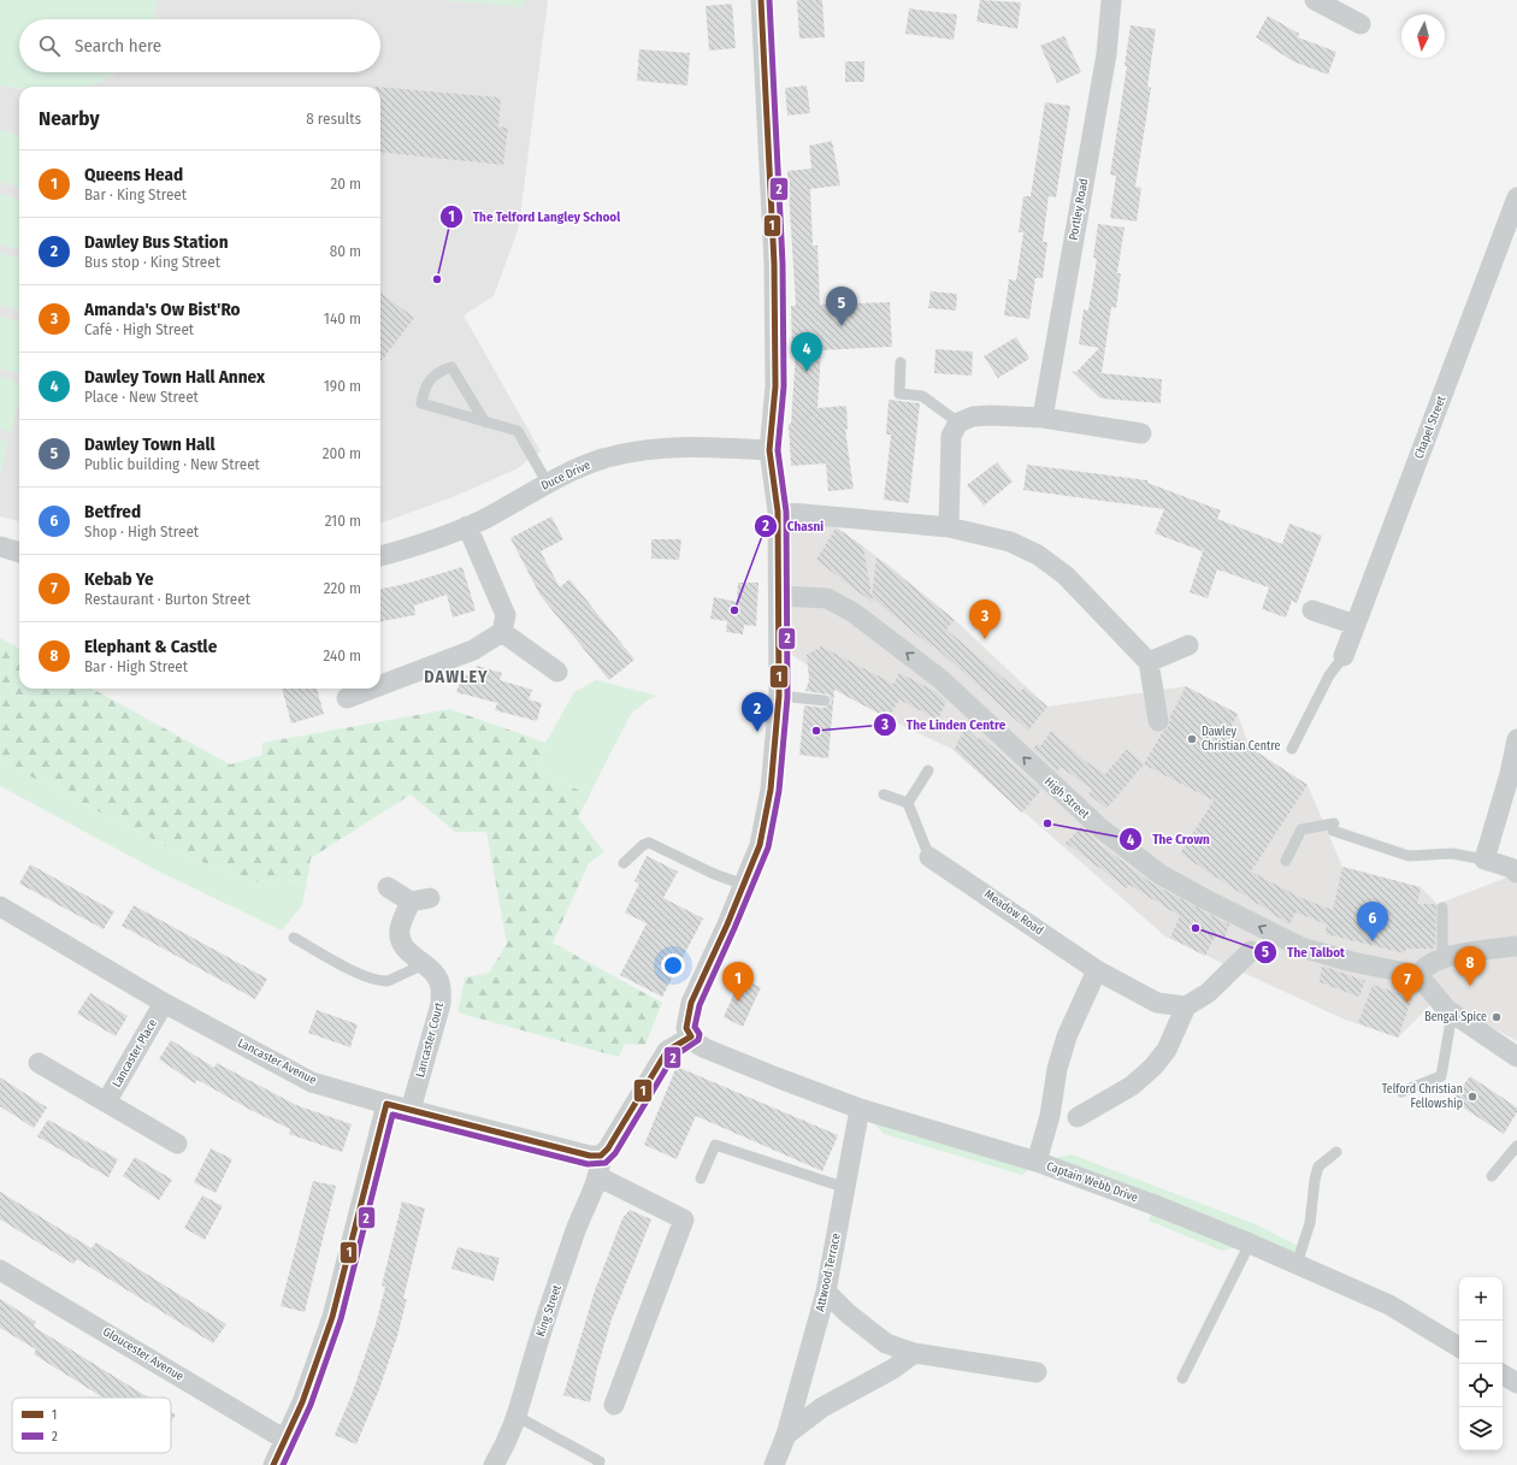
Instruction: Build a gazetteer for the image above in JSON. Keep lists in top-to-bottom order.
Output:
{
  "streets": {
    "street": [
      "Portley Road",
      "Chapel Street",
      "Duce Drive",
      "High Street",
      "Meadow Road",
      "Lancaster Court",
      "Lancaster Place",
      "Lancaster Avenue",
      "Captain Webb Drive",
      "Attwood Terrace",
      "King Street",
      "Gloucester Avenue"
    ]
  },
  "crossings": [
    ["Lancaster Court", "Lancaster Avenue"],
    ["Lancaster Place", "Lancaster Avenue"],
    ["Lancaster Avenue", "King Street"],
    ["Captain Webb Drive", "Attwood Terrace"]
  ],
  "districts": ["DAWLEY"],
  "places": [
    "The Telford Langley School",
    "Chasni",
    "The Linden Centre",
    "Dawley Christian Centre",
    "The Crown",
    "The Talbot",
    "Bengal Spice",
    "Telford Christian Fellowship"
  ],
  "lines": ["transit line 1", "transit line 2"],
  "legend": ["1", "2"],
  "north": "bottom",
  "page": {
    "search": "Search here",
    "heading": ["Nearby", "8 results"],
    "list": [
      {
        "mark": "1",
        "name": "Queens Head",
        "note": "Bar · King Street",
        "value": "20 m"
      },
      {
        "mark": "2",
        "name": "Dawley Bus Station",
        "note": "Bus stop · King Street",
        "value": "80 m"
      },
      {
        "mark": "3",
        "name": "Amanda's Ow Bist'Ro",
        "note": "Café · High Street",
        "value": "140 m"
      },
      {
        "mark": "4",
        "name": "Dawley Town Hall Annex",
        "note": "Place · New Street",
        "value": "190 m"
      },
      {
        "mark": "5",
        "name": "Dawley Town Hall",
        "note": "Public building · New Street",
        "value": "200 m"
      },
      {
        "mark": "6",
        "name": "Betfred",
        "note": "Shop · High Street",
        "value": "210 m"
      },
      {
        "mark": "7",
        "name": "Kebab Ye",
        "note": "Restaurant · Burton Street",
        "value": "220 m"
      },
      {
        "mark": "8",
        "name": "Elephant & Castle",
        "note": "Bar · High Street",
        "value": "240 m"
      }
    ],
    "pins": [
      "5",
      "4",
      "3",
      "2",
      "6",
      "8",
      "1",
      "7"
    ],
    "map_buttons": ["+", "−"]
  }
}
